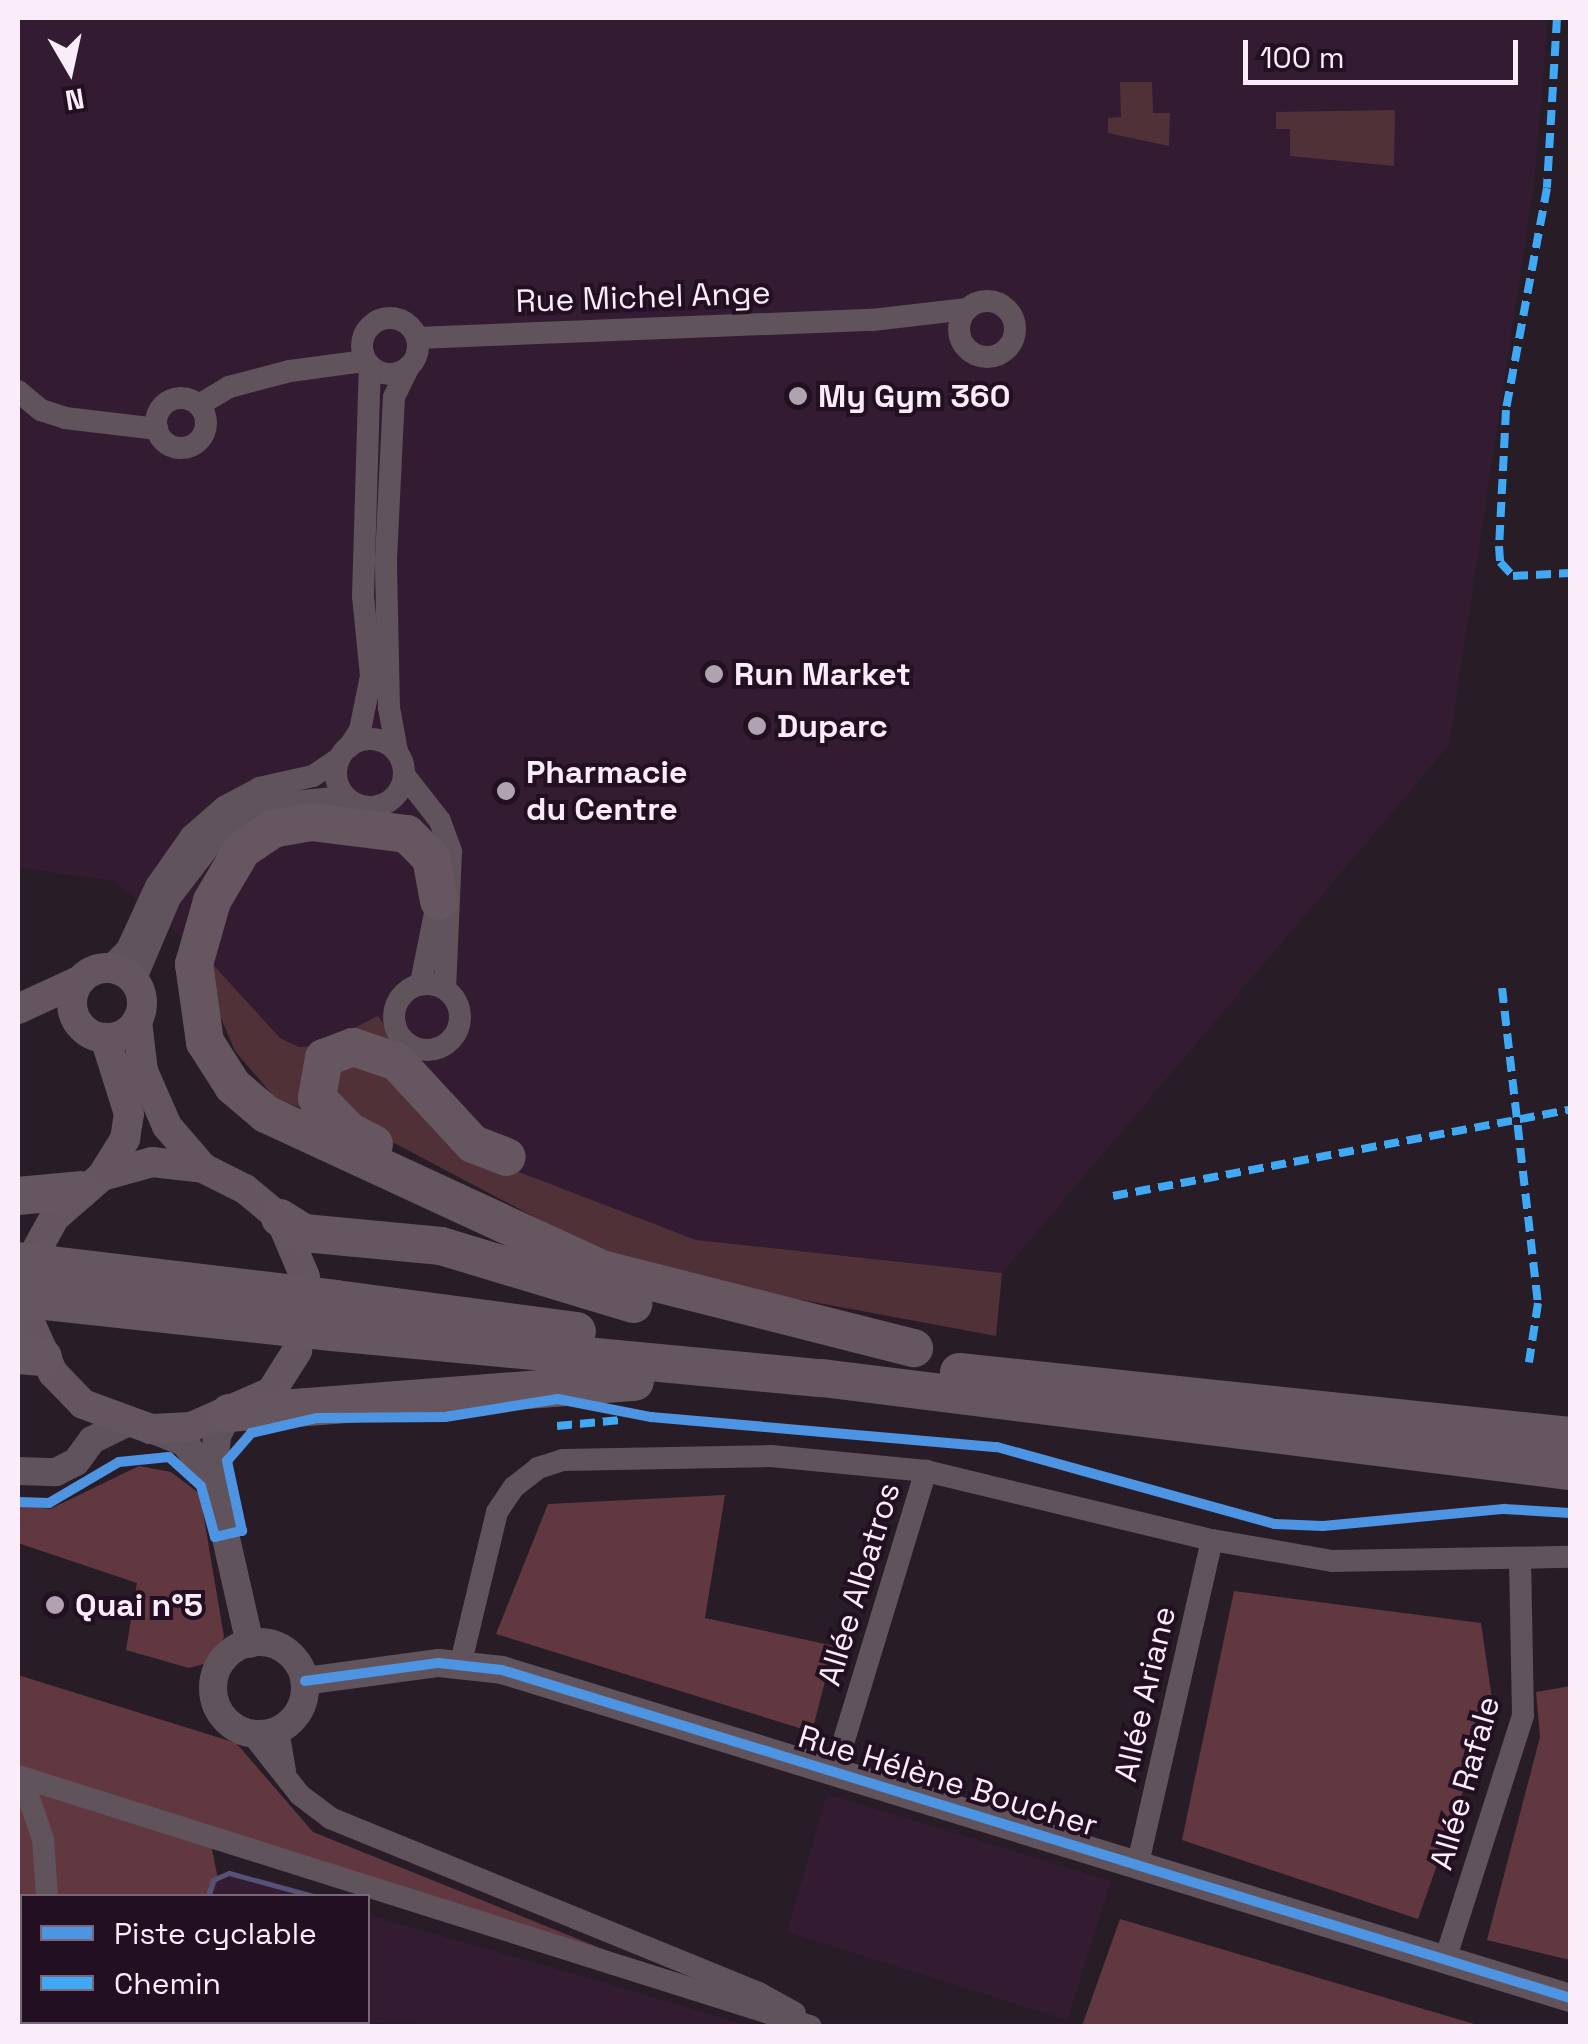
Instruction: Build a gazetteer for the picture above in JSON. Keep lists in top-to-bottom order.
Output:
{
  "streets": {
    "street": [
      "Rue Michel Ange",
      "Allée Albatros",
      "Allée Ariane",
      "Rue Hélène Boucher",
      "Allée Rafale"
    ]
  },
  "crossings": [
    ["Allée Albatros", "Rue Hélène Boucher"],
    ["Allée Ariane", "Rue Hélène Boucher"],
    ["Rue Hélène Boucher", "Allée Rafale"]
  ],
  "places": [
    "My Gym 360",
    "Run Market",
    "Duparc",
    "Pharmacie du Centre",
    "Quai n°5"
  ],
  "legend": ["Piste cyclable", "Chemin"],
  "scale_bar": "100 m",
  "north": "bottom"
}
